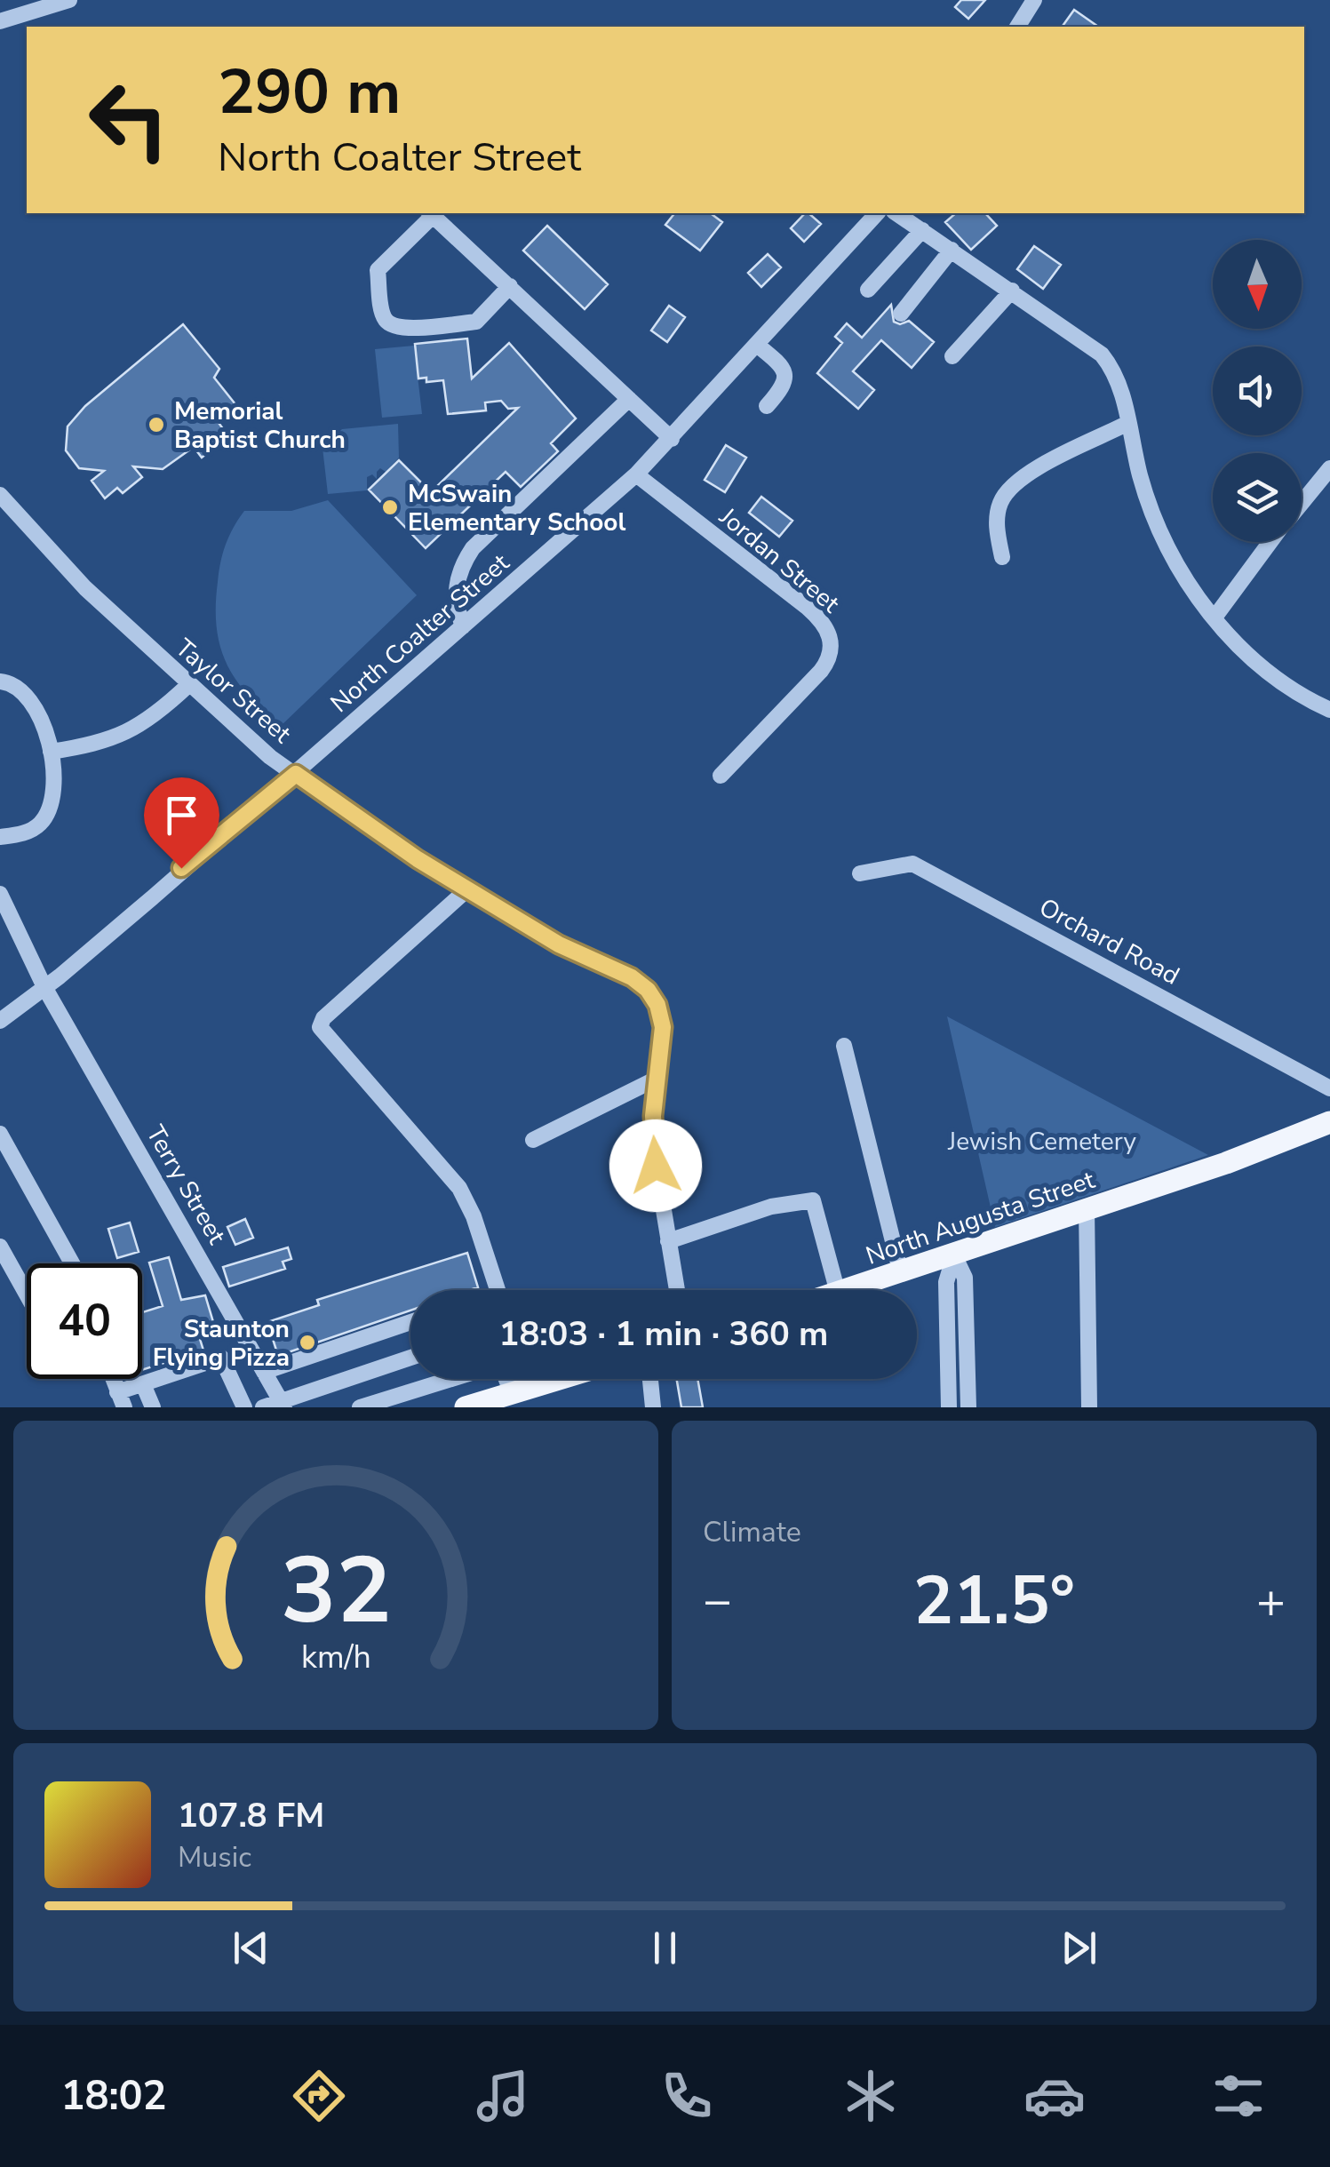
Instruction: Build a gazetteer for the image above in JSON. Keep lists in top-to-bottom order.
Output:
{
  "streets": {
    "main road": ["North Augusta Street"],
    "street": [
      "Jordan Street",
      "North Coalter Street",
      "Taylor Street",
      "Orchard Road",
      "Terry Street"
    ]
  },
  "crossings": [
    ["Jordan Street", "North Coalter Street"],
    ["North Coalter Street", "Taylor Street"],
    ["North Coalter Street", "Terry Street"]
  ],
  "parks": ["Jewish Cemetery"],
  "places": ["Memorial Baptist Church", "McSwain Elementary School", "Staunton Flying Pizza"],
  "north": "bottom",
  "page": {
    "turn": ["290 m", "North Coalter Street"],
    "limit": "40",
    "trip": "18:03 · 1 min · 360 m",
    "tile": "Climate",
    "heat": ["−", "21.5°", "+"],
    "song": ["107.8 FM", "Music"],
    "tabs": "18:02",
    "gauge": ["32", "km/h"]
  }
}
